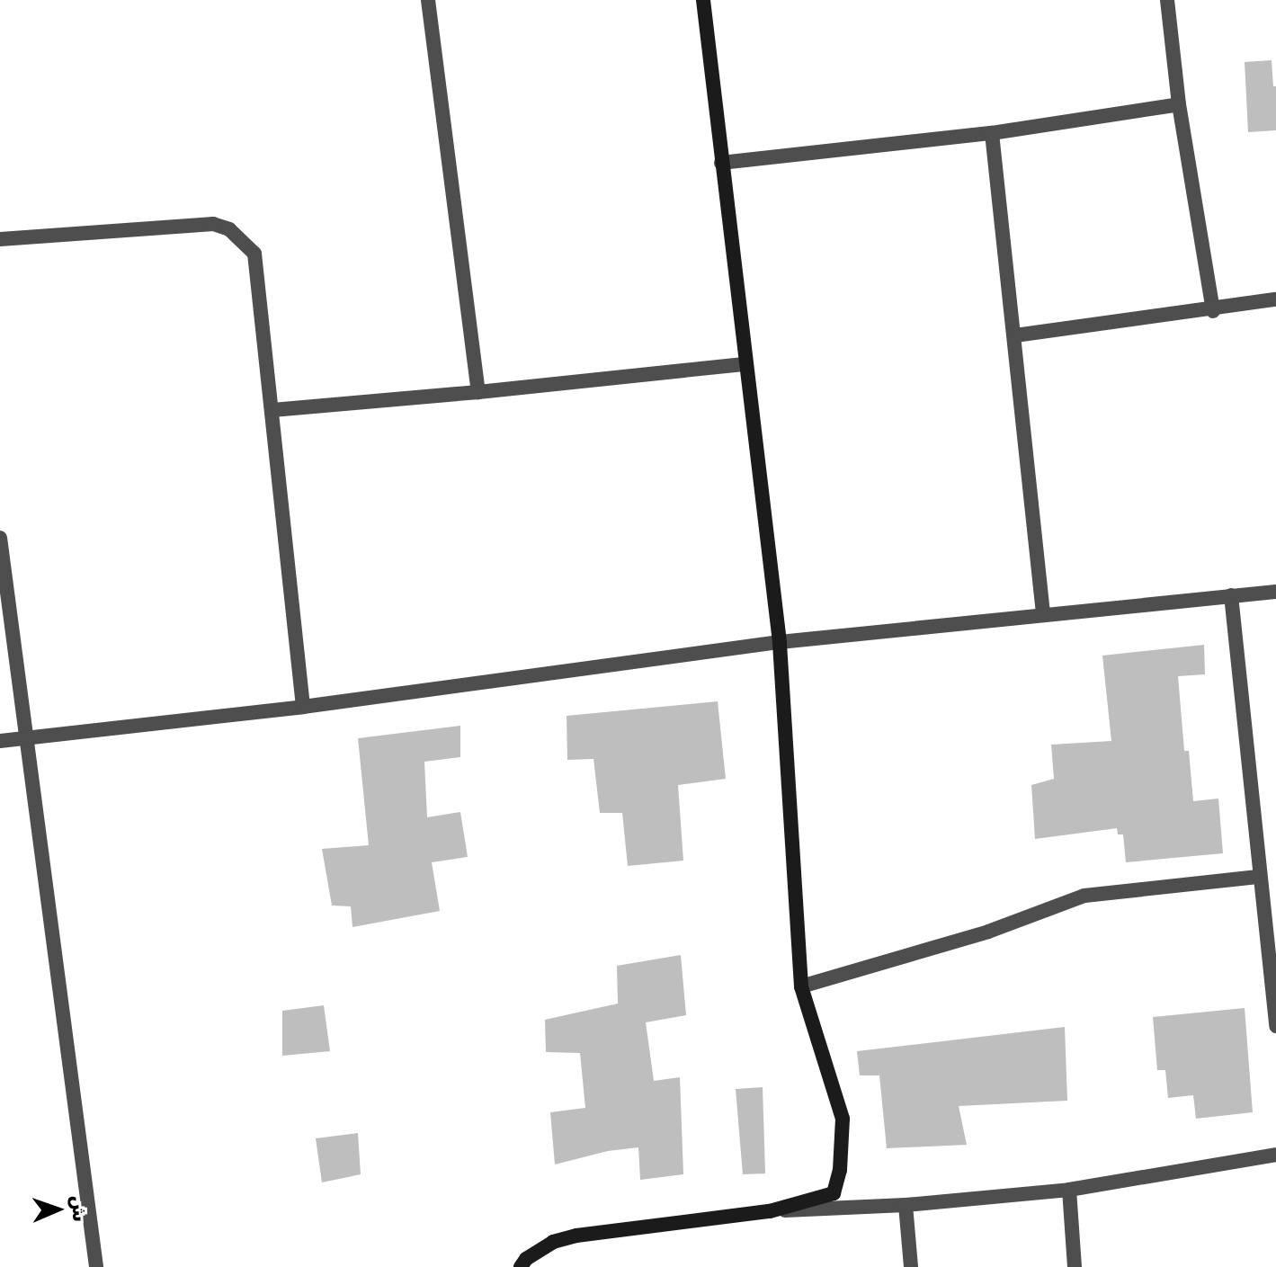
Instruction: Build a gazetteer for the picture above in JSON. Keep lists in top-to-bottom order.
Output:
{
  "north": "right"
}
